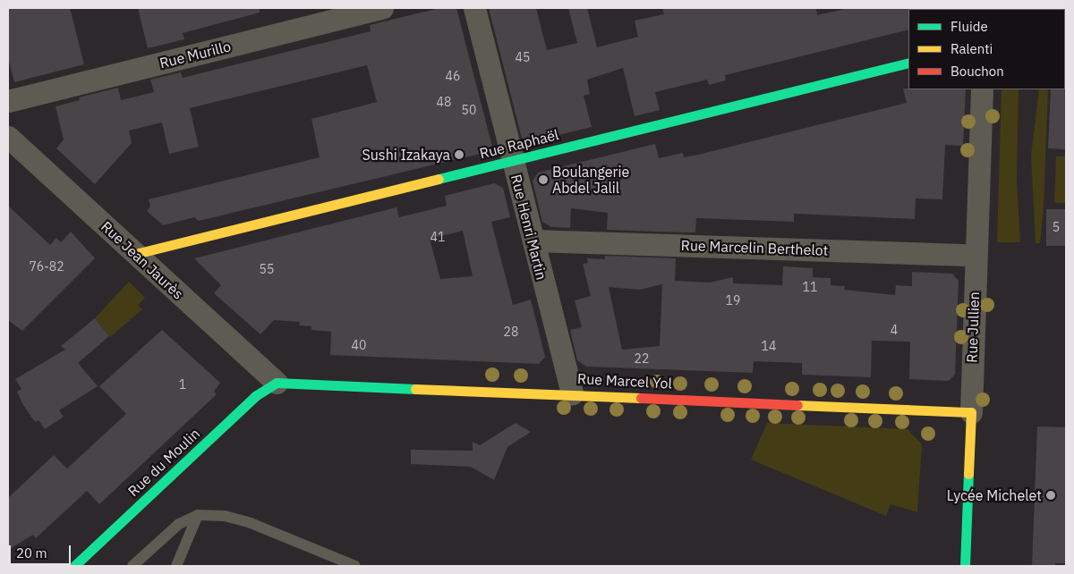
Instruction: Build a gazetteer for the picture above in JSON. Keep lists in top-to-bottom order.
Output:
{
  "streets": {
    "street": [
      "Rue Murillo",
      "Rue Raphaël",
      "Rue Henri Martin",
      "Rue Marcelin Berthelot",
      "Rue Jean Jaurès",
      "Rue Jullien",
      "Rue Marcel Yol",
      "Rue du Moulin"
    ]
  },
  "crossings": [
    ["Rue Raphaël", "Rue Henri Martin"],
    ["Rue Raphaël", "Rue Jean Jaurès"],
    ["Rue Henri Martin", "Rue Marcelin Berthelot"],
    ["Rue Henri Martin", "Rue Marcel Yol"],
    ["Rue Marcelin Berthelot", "Rue Jullien"],
    ["Rue Jean Jaurès", "Rue Marcel Yol"],
    ["Rue Jean Jaurès", "Rue du Moulin"],
    ["Rue Jullien", "Rue Marcel Yol"],
    ["Rue Marcel Yol", "Rue du Moulin"]
  ],
  "places": ["Sushi Izakaya", "Boulangerie Abdel Jalil", "Lycée Michelet"],
  "house_numbers": [
    "45",
    "46",
    "48",
    "50",
    "5",
    "41",
    "76-82",
    "55",
    "11",
    "19",
    "4",
    "28",
    "40",
    "14",
    "22",
    "1"
  ],
  "legend": ["Fluide", "Ralenti", "Bouchon"],
  "scale_bar": "20 m"
}
